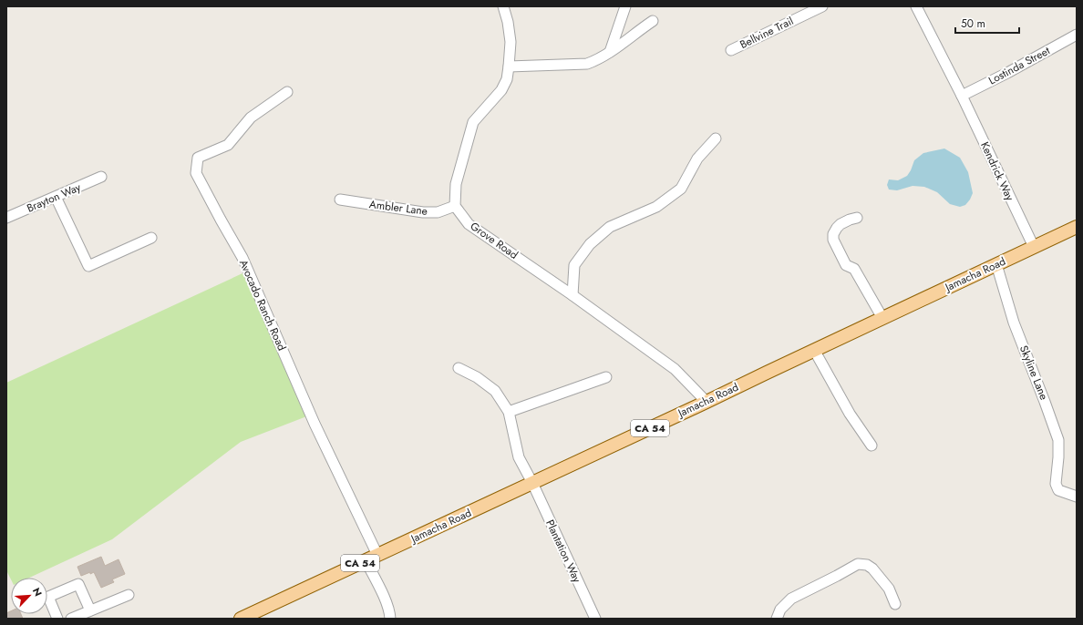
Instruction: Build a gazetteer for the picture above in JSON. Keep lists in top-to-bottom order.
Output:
{
  "streets": {
    "main road": ["Jamacha Road", "CA 54"],
    "street": [
      "Bellvine Trail",
      "Lostinda Street",
      "Kendrick Way",
      "Brayton Way",
      "Ambler Lane",
      "Grove Road",
      "Avocado Ranch Road",
      "Skyline Lane",
      "Plantation Way"
    ]
  },
  "crossings": [
    ["Lostinda Street", "Kendrick Way"],
    ["Kendrick Way", "Jamacha Road"],
    ["Ambler Lane", "Grove Road"],
    ["Grove Road", "Jamacha Road"],
    ["Jamacha Road", "Avocado Ranch Road"],
    ["Jamacha Road", "Skyline Lane"],
    ["Jamacha Road", "Plantation Way"]
  ],
  "scale_bar": "50 m",
  "north": "top right"
}
